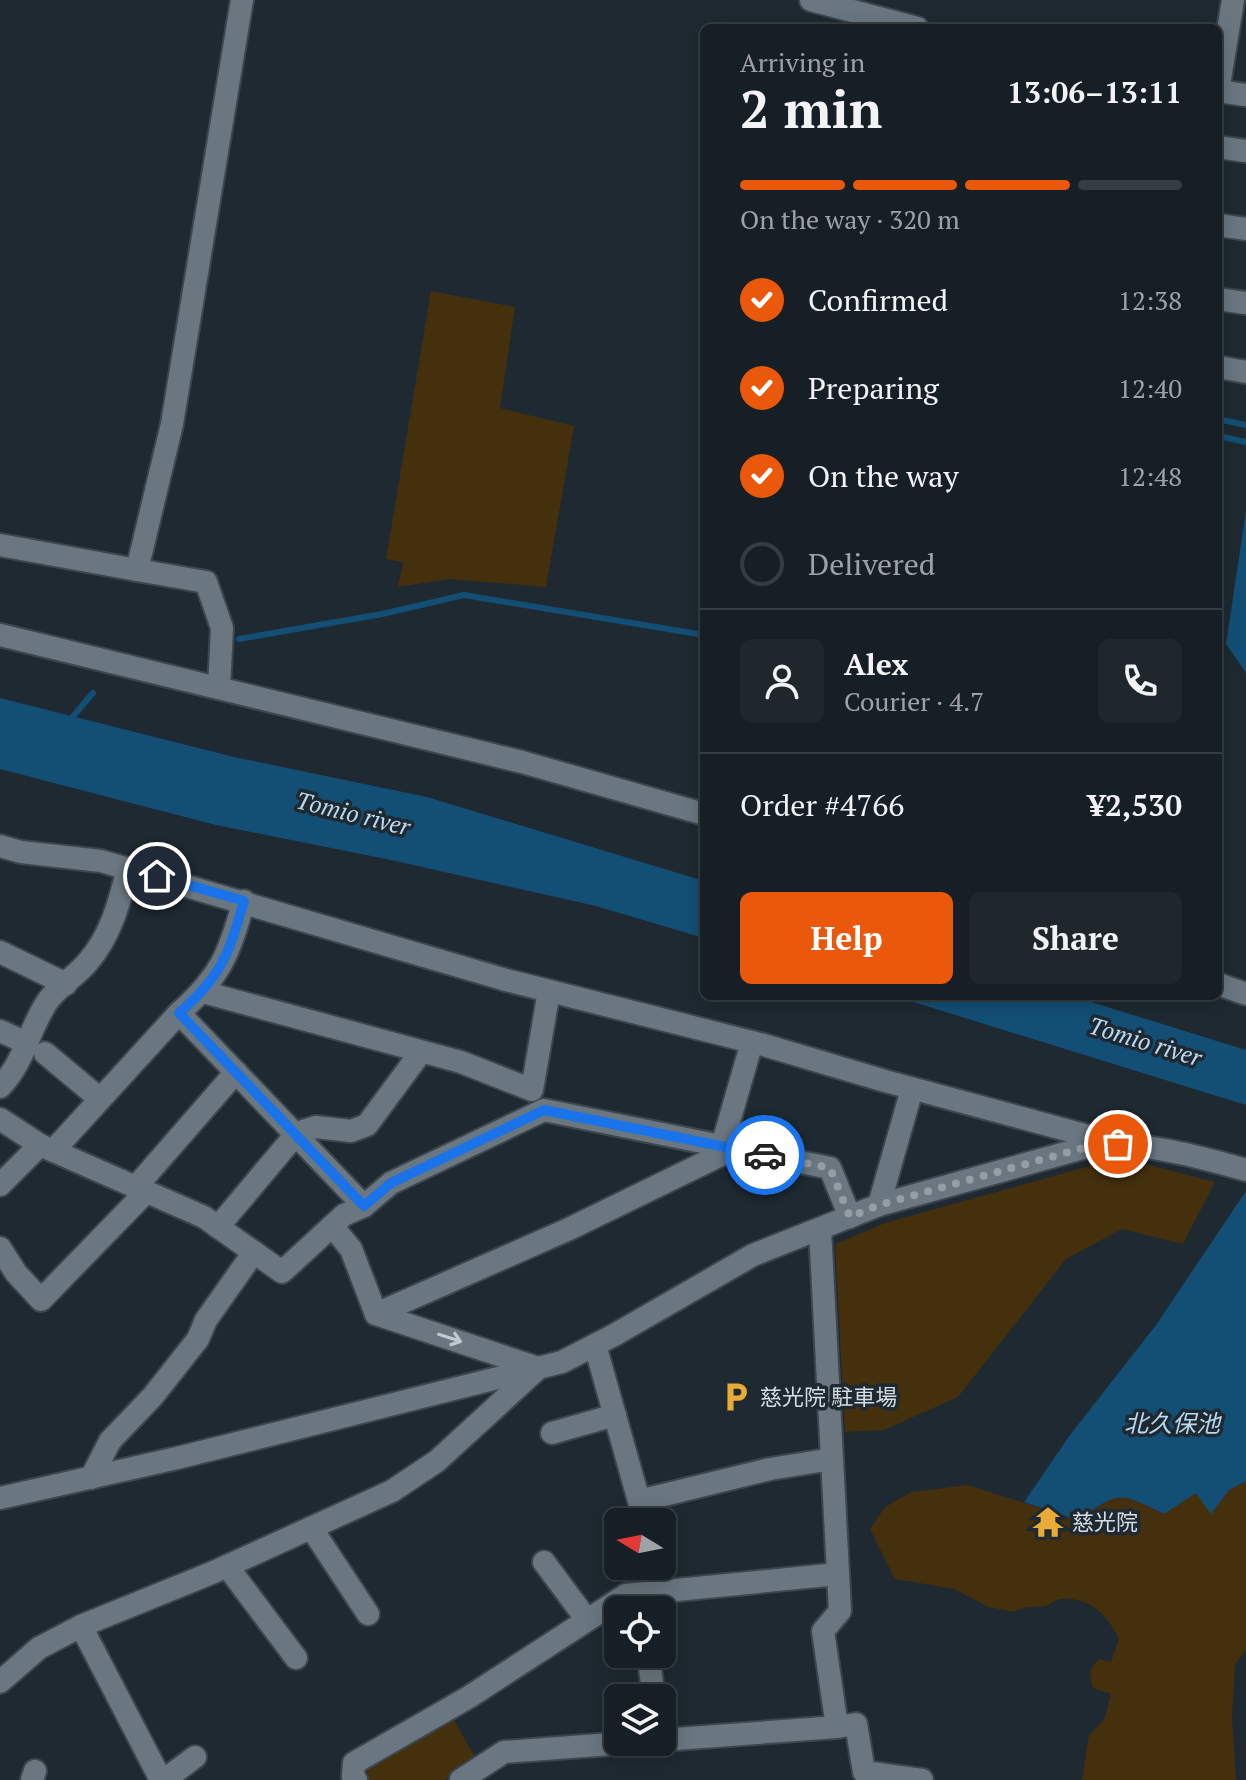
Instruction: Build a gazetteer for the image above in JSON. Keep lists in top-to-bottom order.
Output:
{
  "water": ["Tomio river", "北久保池"],
  "places": {
    "parking": ["慈光院 駐車場"],
    "temple": ["慈光院"]
  },
  "north": "left",
  "page": {
    "heading": ["2 min", "Arriving in", "13:06–13:11"],
    "panel": [
      "Alex",
      "Courier · 4.7",
      "Order #4766",
      "¥2,530"
    ],
    "bar": "On the way · 320 m",
    "list": [
      ["Confirmed", "12:38"],
      ["Preparing", "12:40"],
      ["On the way", "12:48"],
      "Delivered"
    ],
    "buttons": ["Help", "Share"]
  }
}
